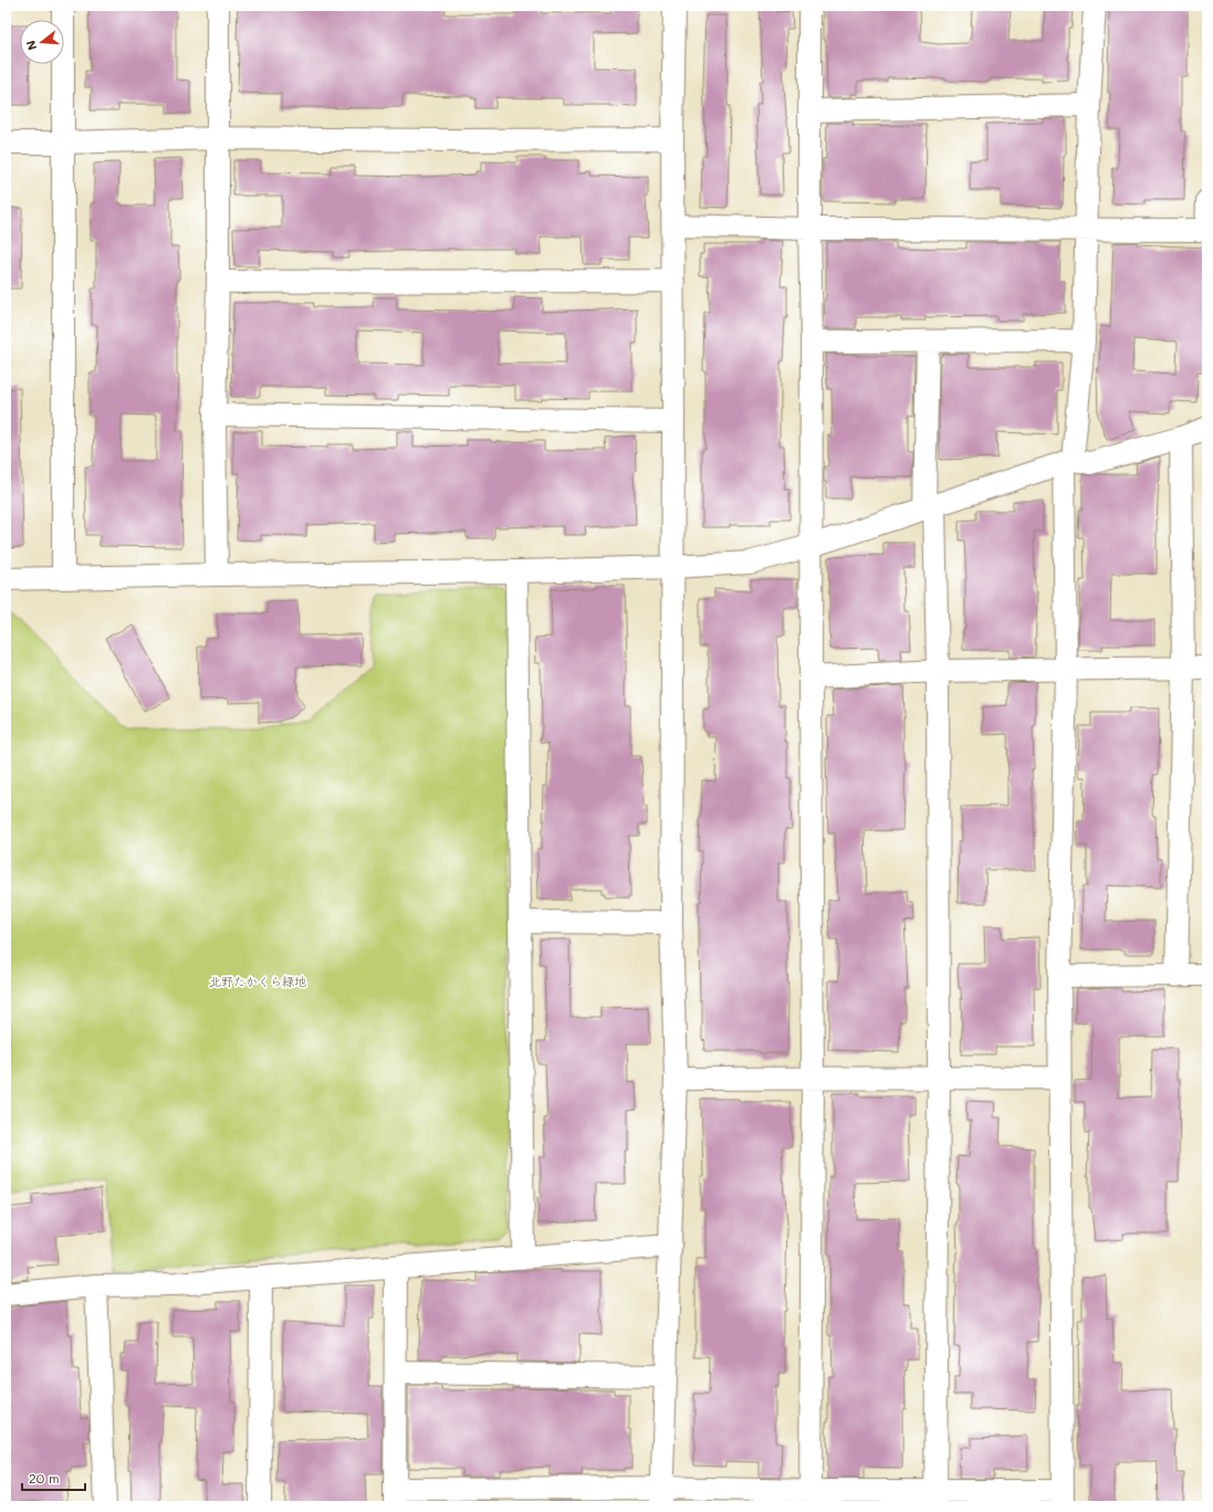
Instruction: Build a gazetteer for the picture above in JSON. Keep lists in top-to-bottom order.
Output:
{
  "parks": ["北野たかくら緑地"],
  "scale_bar": "20 m",
  "north": "left"
}
